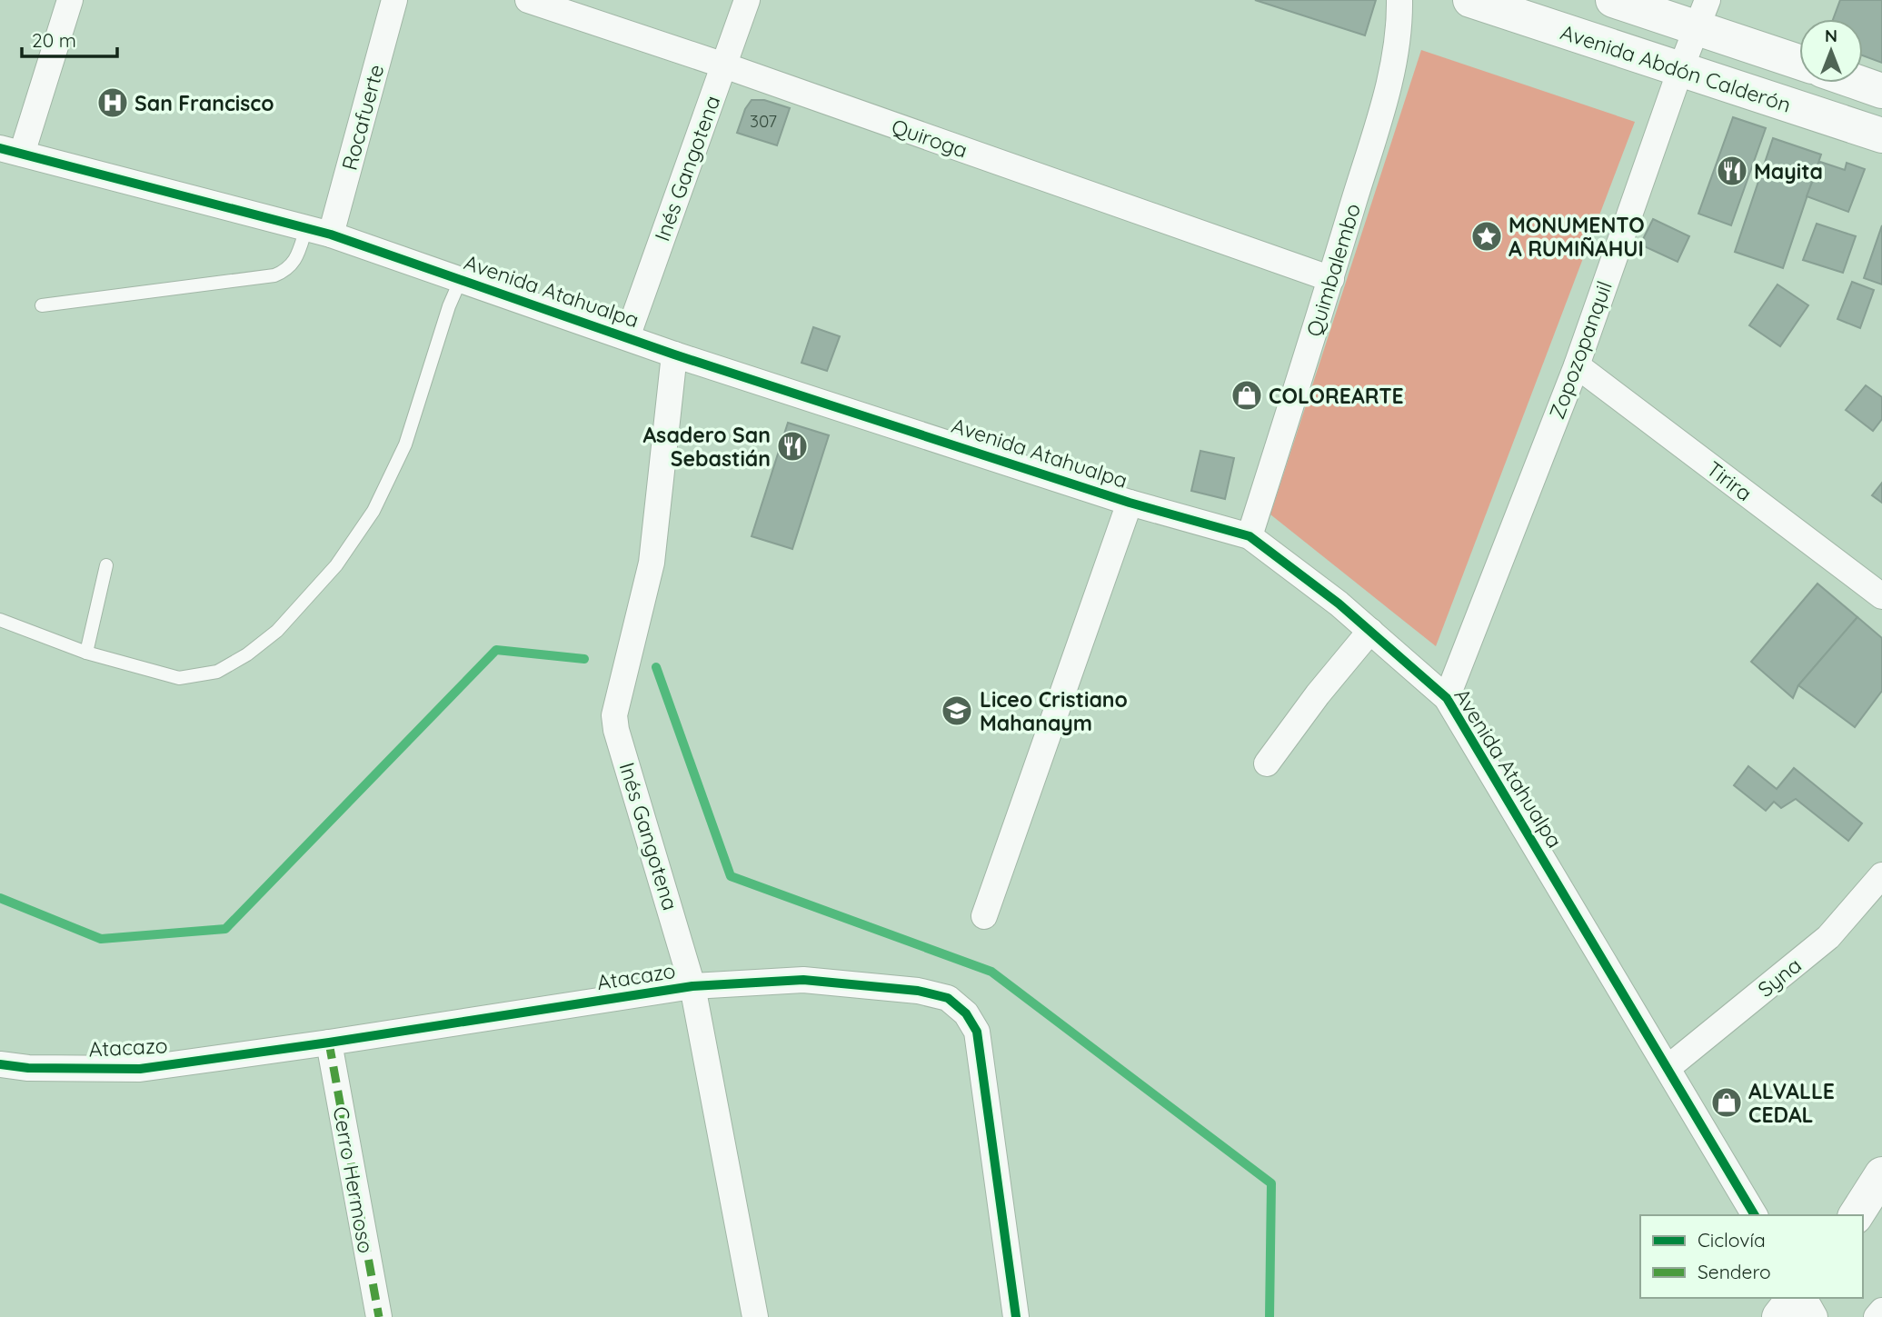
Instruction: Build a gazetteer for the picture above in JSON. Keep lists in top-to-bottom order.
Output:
{
  "streets": {
    "main road": ["Avenida Abdón Calderón"],
    "street": [
      "Rocafuerte",
      "Quiroga",
      "Inés Gangotena",
      "Quimbalembo",
      "Avenida Atahualpa",
      "Zopozopanquil",
      "Tirira",
      "Atacazo",
      "Syna",
      "Cerro Hermoso"
    ]
  },
  "crossings": [
    ["Avenida Abdón Calderón", "Zopozopanquil"],
    ["Rocafuerte", "Avenida Atahualpa"],
    ["Quiroga", "Inés Gangotena"],
    ["Quiroga", "Quimbalembo"],
    ["Inés Gangotena", "Avenida Atahualpa"],
    ["Inés Gangotena", "Atacazo"],
    ["Quimbalembo", "Avenida Atahualpa"],
    ["Avenida Atahualpa", "Zopozopanquil"],
    ["Avenida Atahualpa", "Syna"],
    ["Zopozopanquil", "Tirira"],
    ["Atacazo", "Cerro Hermoso"]
  ],
  "places": {
    "hospital": ["San Francisco"],
    "restaurant": ["Mayita", "Asadero San Sebastián"],
    "place": ["MONUMENTO A RUMIÑAHUI"],
    "shop": ["COLOREARTE", "ALVALLE CEDAL"],
    "school or university": ["Liceo Cristiano Mahanaym"]
  },
  "house_numbers": ["307"],
  "legend": ["Ciclovía", "Sendero"],
  "scale_bar": "20 m",
  "north": "top"
}
